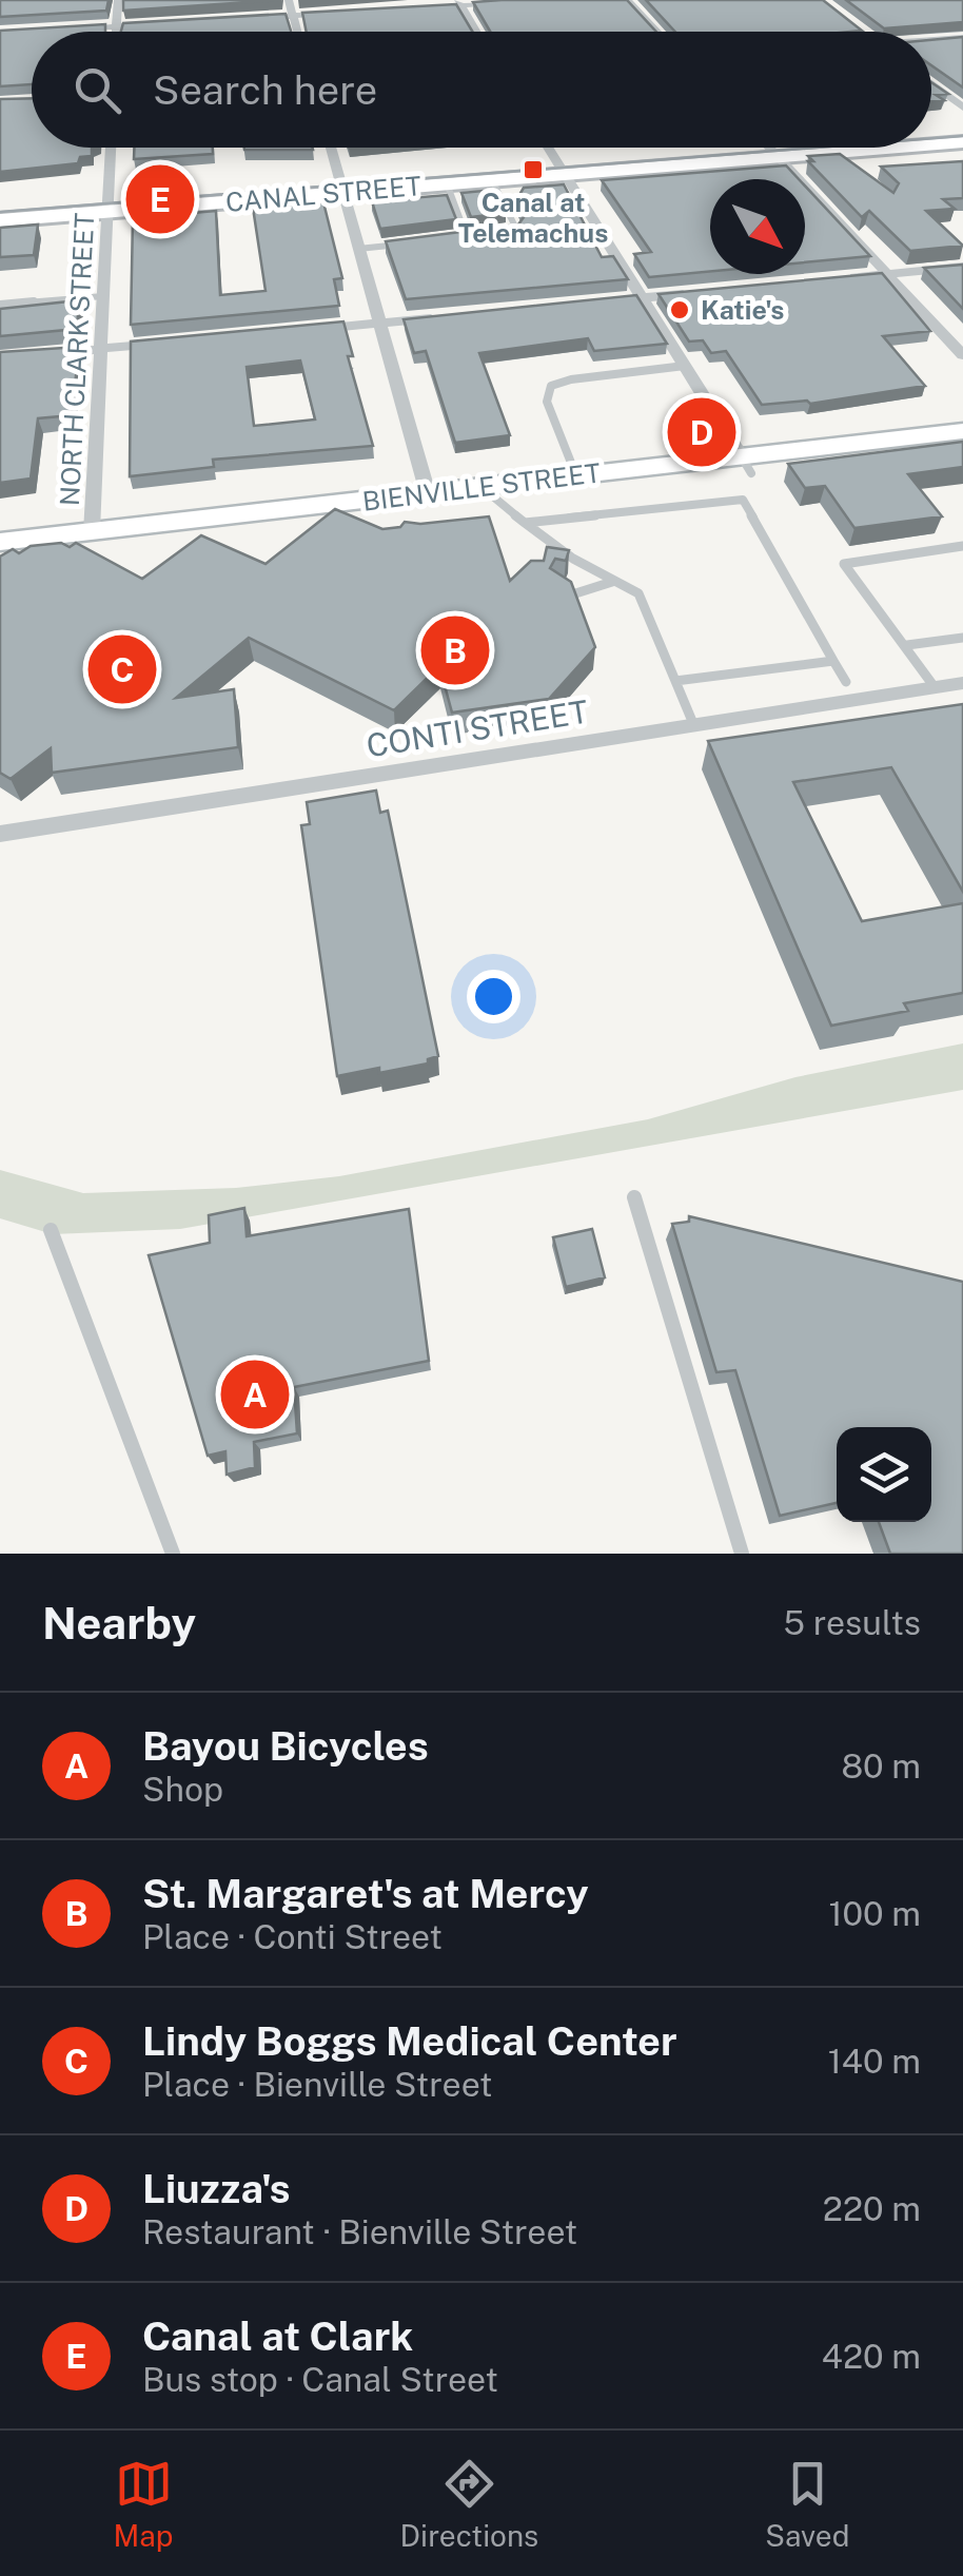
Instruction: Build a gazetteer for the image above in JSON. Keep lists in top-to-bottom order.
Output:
{
  "streets": {
    "main road": ["CANAL STREET"],
    "street": ["NORTH CLARK STREET", "BIENVILLE STREET", "CONTI STREET"]
  },
  "crossings": [
    ["CANAL STREET", "NORTH CLARK STREET"],
    ["NORTH CLARK STREET", "BIENVILLE STREET"]
  ],
  "places": {
    "transit": ["Canal at Telemachus"],
    "other": ["Katie's"]
  },
  "north": "bottom right",
  "page": {
    "search": "Search here",
    "pins": [
      "E",
      "D",
      "B",
      "C",
      "A"
    ],
    "heading": ["Nearby", "5 results"],
    "list": [
      {
        "mark": "A",
        "name": "Bayou Bicycles",
        "note": "Shop",
        "value": "80 m"
      },
      {
        "mark": "B",
        "name": "St. Margaret's at Mercy",
        "note": "Place · Conti Street",
        "value": "100 m"
      },
      {
        "mark": "C",
        "name": "Lindy Boggs Medical Center",
        "note": "Place · Bienville Street",
        "value": "140 m"
      },
      {
        "mark": "D",
        "name": "Liuzza's",
        "note": "Restaurant · Bienville Street",
        "value": "220 m"
      },
      {
        "mark": "E",
        "name": "Canal at Clark",
        "note": "Bus stop · Canal Street",
        "value": "420 m"
      }
    ],
    "nav": ["Map", "Directions", "Saved"]
  }
}
